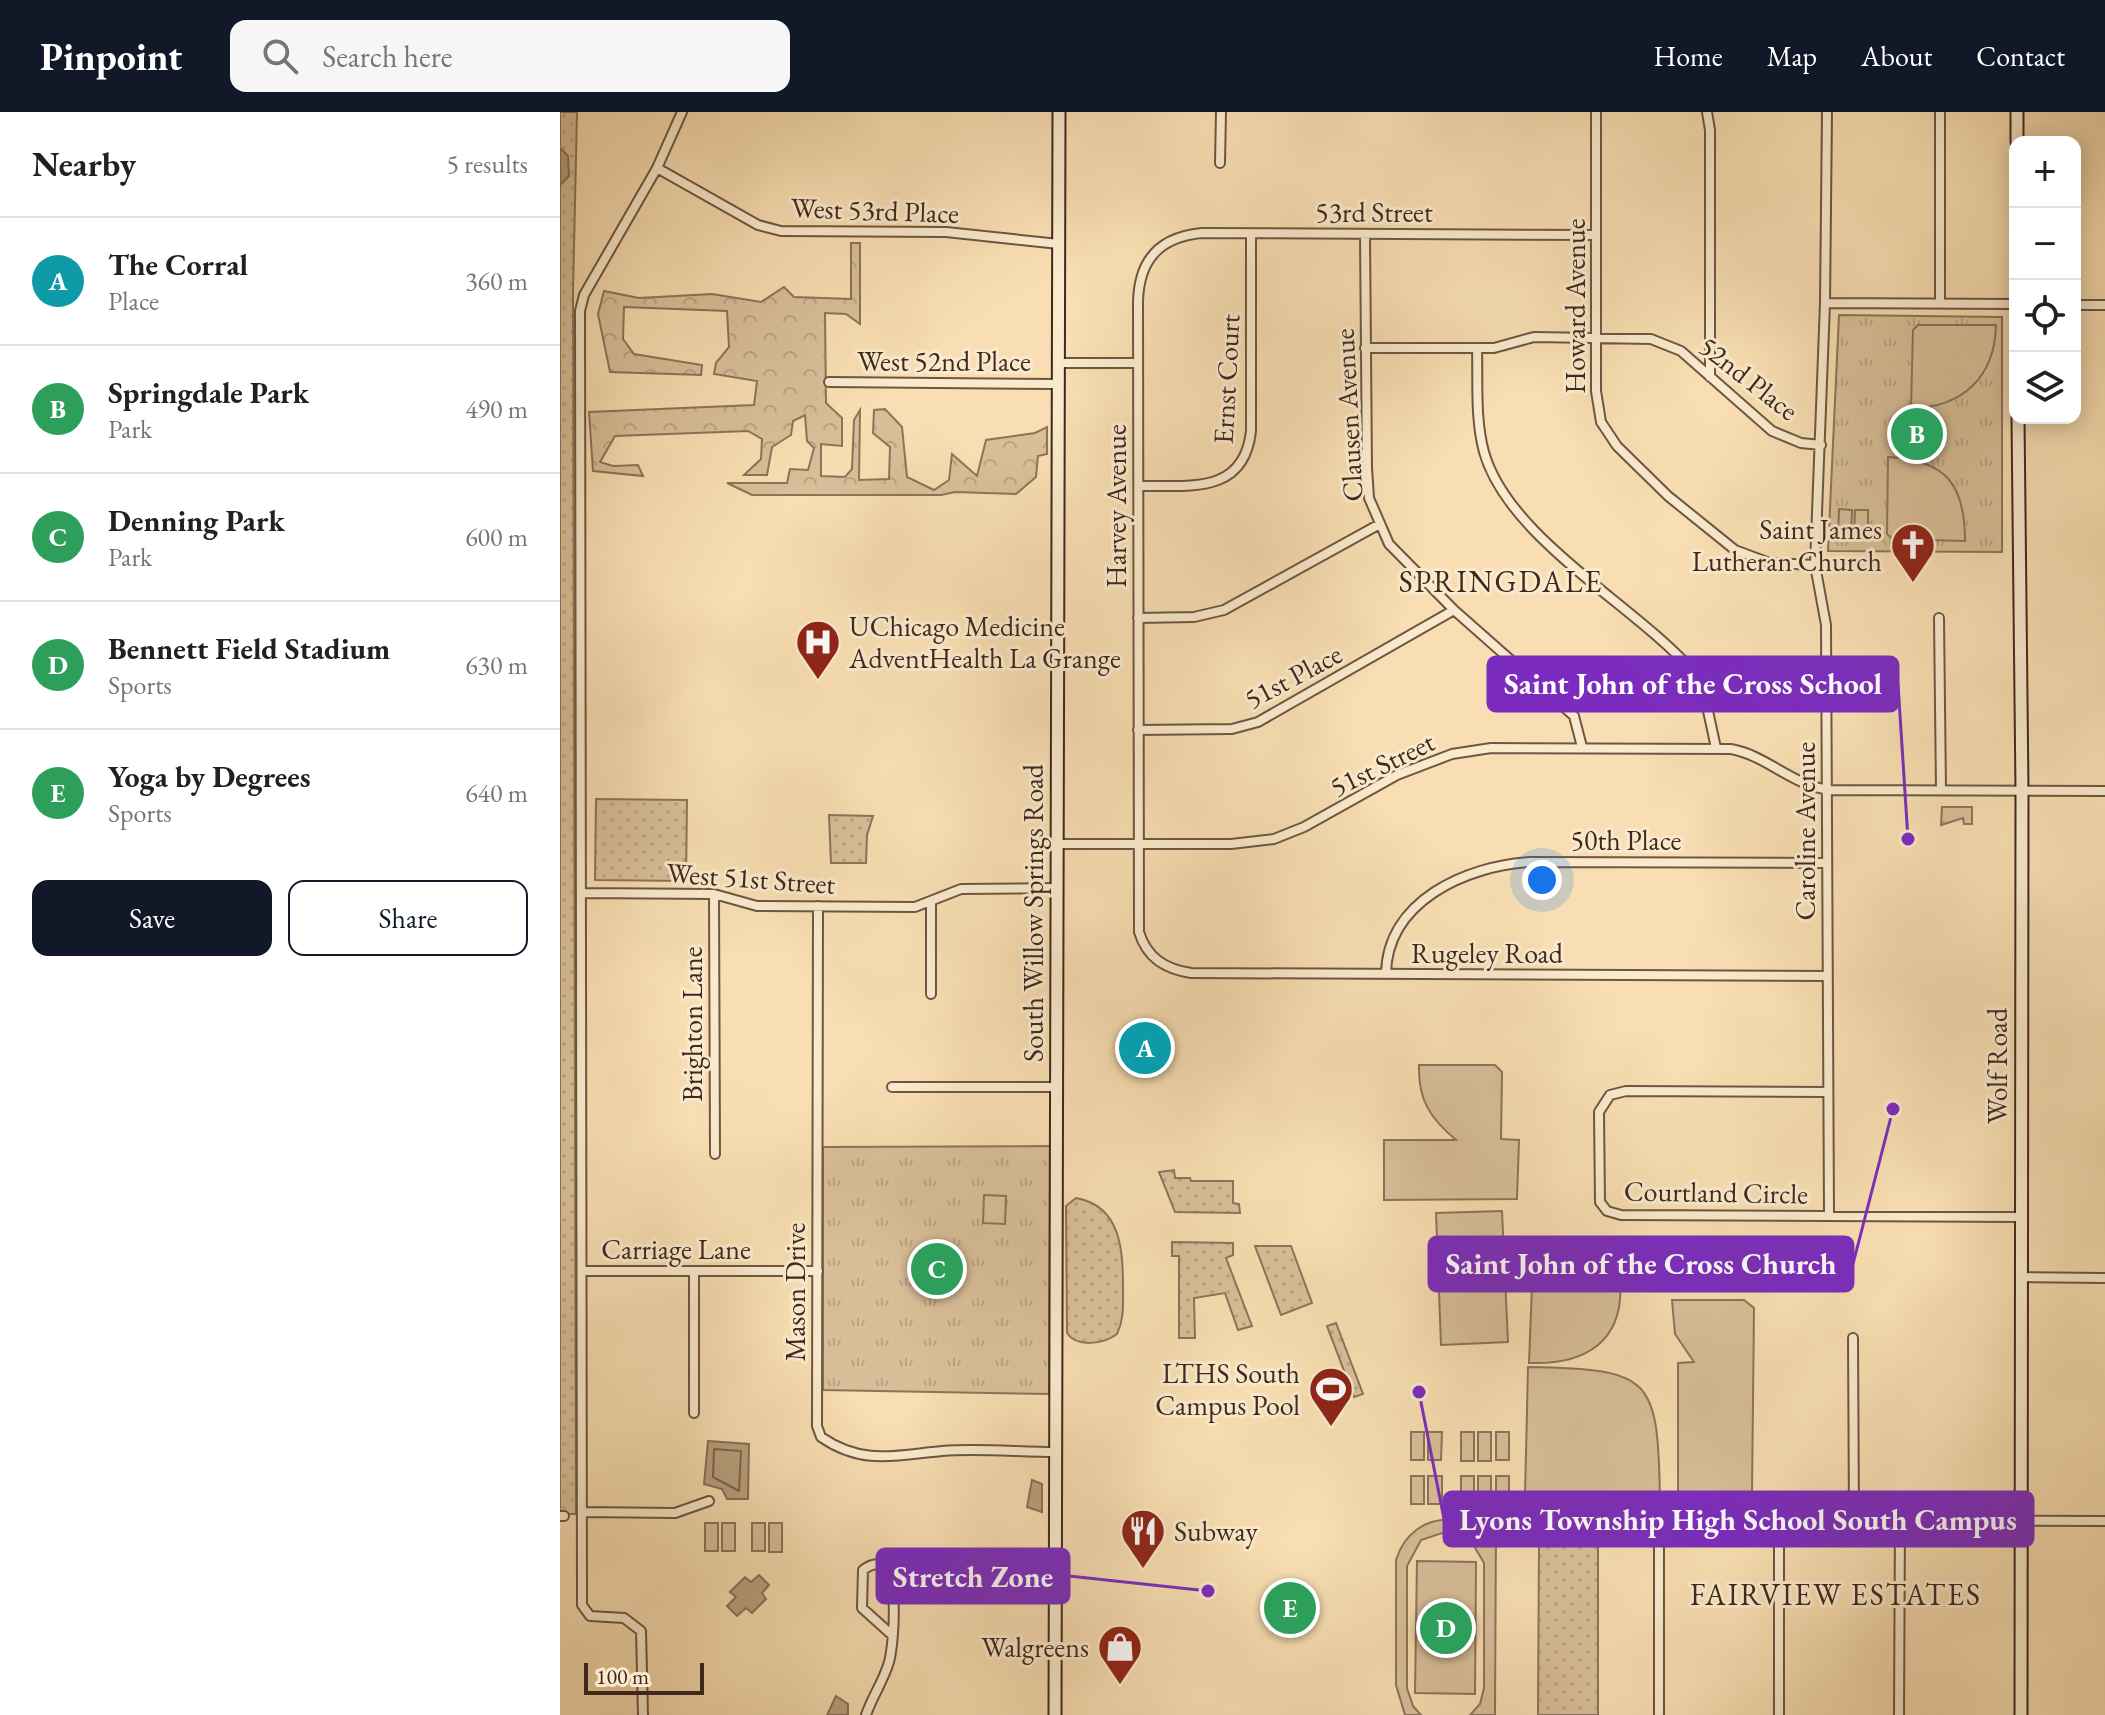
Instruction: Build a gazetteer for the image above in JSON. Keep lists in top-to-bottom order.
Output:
{
  "streets": {
    "street": [
      "West 53rd Place",
      "53rd Street",
      "Howard Avenue",
      "West 52nd Place",
      "52nd Place",
      "Ernst Court",
      "Clausen Avenue",
      "Harvey Avenue",
      "51st Place",
      "51st Street",
      "Caroline Avenue",
      "50th Place",
      "West 51st Street",
      "South Willow Springs Road",
      "Rugeley Road",
      "Brighton Lane",
      "Wolf Road",
      "Courtland Circle",
      "Carriage Lane",
      "Mason Drive"
    ]
  },
  "crossings": [
    ["West 53rd Place", "South Willow Springs Road"],
    ["53rd Street", "Howard Avenue"],
    ["53rd Street", "Ernst Court"],
    ["53rd Street", "Clausen Avenue"],
    ["53rd Street", "Harvey Avenue"],
    ["Howard Avenue", "52nd Place"],
    ["Howard Avenue", "Caroline Avenue"],
    ["West 52nd Place", "South Willow Springs Road"],
    ["52nd Place", "Clausen Avenue"],
    ["52nd Place", "Caroline Avenue"],
    ["Ernst Court", "Harvey Avenue"],
    ["Clausen Avenue", "51st Place"],
    ["Clausen Avenue", "51st Street"],
    ["Harvey Avenue", "51st Place"],
    ["Harvey Avenue", "51st Street"],
    ["Harvey Avenue", "Rugeley Road"],
    ["51st Street", "Caroline Avenue"],
    ["51st Street", "South Willow Springs Road"],
    ["51st Street", "Wolf Road"],
    ["Caroline Avenue", "50th Place"],
    ["Caroline Avenue", "Rugeley Road"],
    ["Caroline Avenue", "Courtland Circle"],
    ["50th Place", "Rugeley Road"],
    ["West 51st Street", "South Willow Springs Road"],
    ["West 51st Street", "Brighton Lane"],
    ["West 51st Street", "Mason Drive"],
    ["South Willow Springs Road", "Mason Drive"],
    ["Wolf Road", "Courtland Circle"],
    ["Carriage Lane", "Mason Drive"]
  ],
  "districts": ["SPRINGDALE", "FAIRVIEW ESTATES"],
  "places": {
    "church": ["Saint James Lutheran Church"],
    "hospital": ["UChicago Medicine AdventHealth La Grange"],
    "other": [
      "Saint John of the Cross School",
      "Saint John of the Cross Church",
      "Lyons Township High School South Campus",
      "Stretch Zone"
    ],
    "sports": ["LTHS South Campus Pool"],
    "restaurant": ["Subway"],
    "shop": ["Walgreens"]
  },
  "scale_bar": "100 m",
  "page": {
    "header": "Pinpoint",
    "search": "Search here",
    "nav": [
      "Home",
      "Map",
      "About",
      "Contact"
    ],
    "heading": ["Nearby", "5 results"],
    "map_buttons": ["+", "−"],
    "list": [
      {
        "mark": "A",
        "name": "The Corral",
        "note": "Place",
        "value": "360 m"
      },
      {
        "mark": "B",
        "name": "Springdale Park",
        "note": "Park",
        "value": "490 m"
      },
      {
        "mark": "C",
        "name": "Denning Park",
        "note": "Park",
        "value": "600 m"
      },
      {
        "mark": "D",
        "name": "Bennett Field Stadium",
        "note": "Sports",
        "value": "630 m"
      },
      {
        "mark": "E",
        "name": "Yoga by Degrees",
        "note": "Sports",
        "value": "640 m"
      }
    ],
    "pins": [
      "B",
      "A",
      "C",
      "E",
      "D"
    ],
    "buttons": ["Save", "Share"],
    "scale": "100 m"
  }
}
